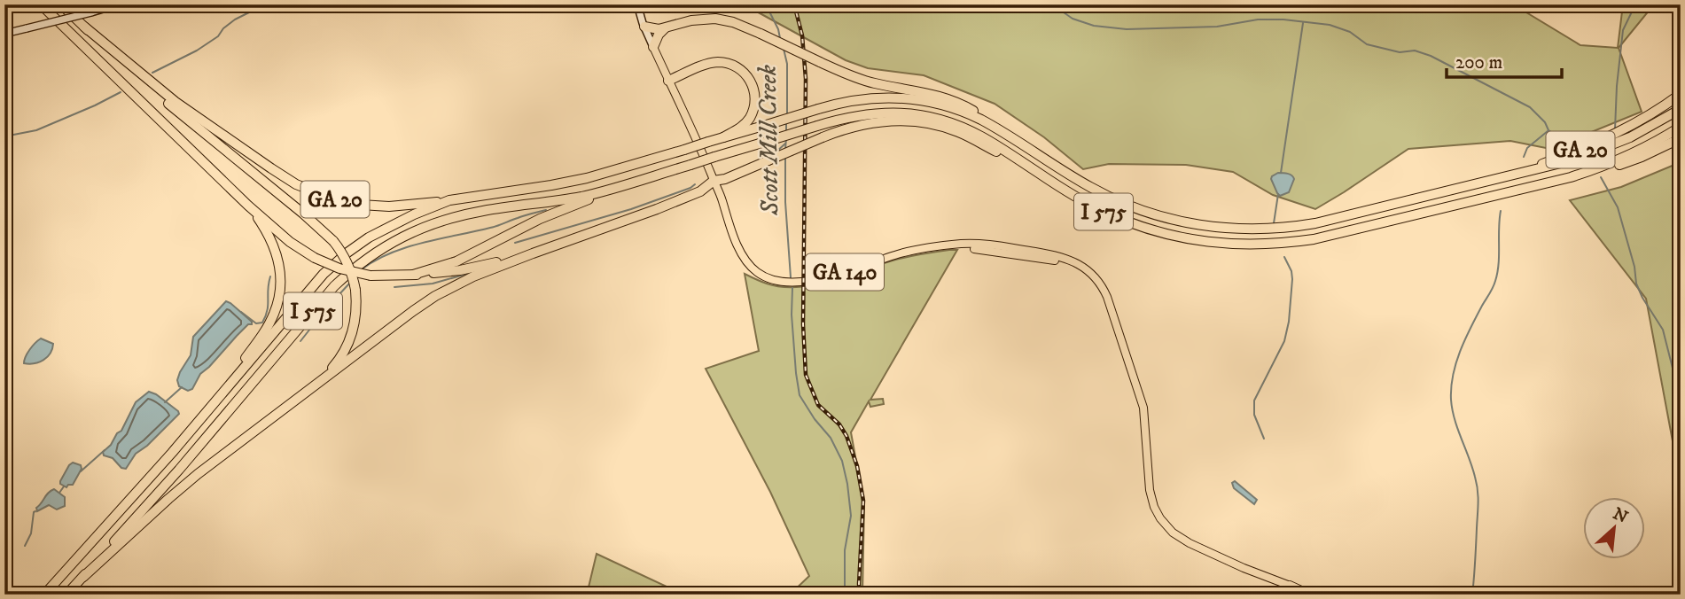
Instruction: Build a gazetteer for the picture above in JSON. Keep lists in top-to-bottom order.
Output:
{
  "streets": {
    "highway": ["GA 20", "I 575"],
    "main road": ["GA 140"]
  },
  "crossings": [
    ["GA 20", "I 575"]
  ],
  "water": ["Scott Mill Creek"],
  "scale_bar": "200 m",
  "north": "top right"
}
